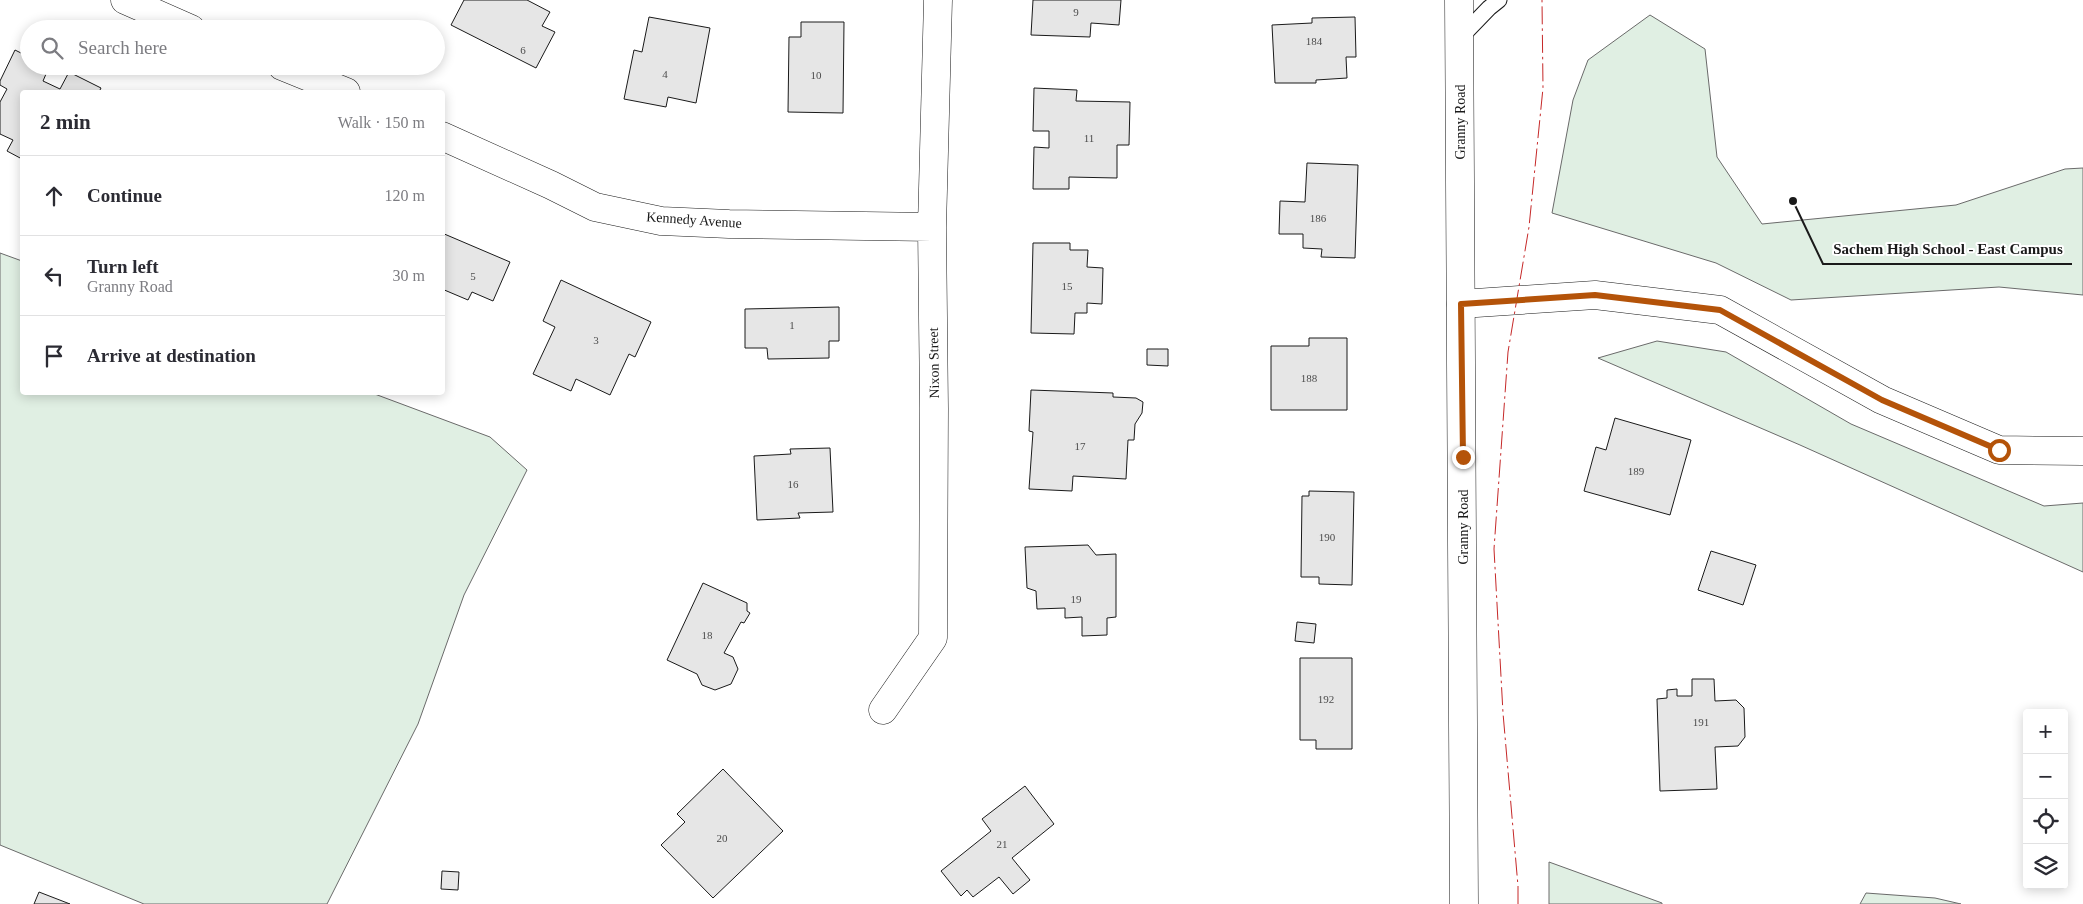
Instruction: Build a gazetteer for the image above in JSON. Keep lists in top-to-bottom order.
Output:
{
  "streets": {
    "street": ["Granny Road", "Kennedy Avenue", "Nixon Street"]
  },
  "crossings": [
    ["Kennedy Avenue", "Nixon Street"]
  ],
  "places": ["Sachem High School - East Campus"],
  "house_numbers": [
    "9",
    "184",
    "6",
    "4",
    "10",
    "11",
    "186",
    "5",
    "15",
    "1",
    "3",
    "188",
    "17",
    "189",
    "16",
    "190",
    "19",
    "18",
    "192",
    "191",
    "20",
    "21"
  ],
  "page": {
    "search": "Search here",
    "heading": ["2 min", "Walk · 150 m"],
    "list": [
      ["Continue", "120 m"],
      ["Turn left", "Granny Road", "30 m"],
      "Arrive at destination"
    ],
    "map_buttons": ["+", "−"]
  }
}
